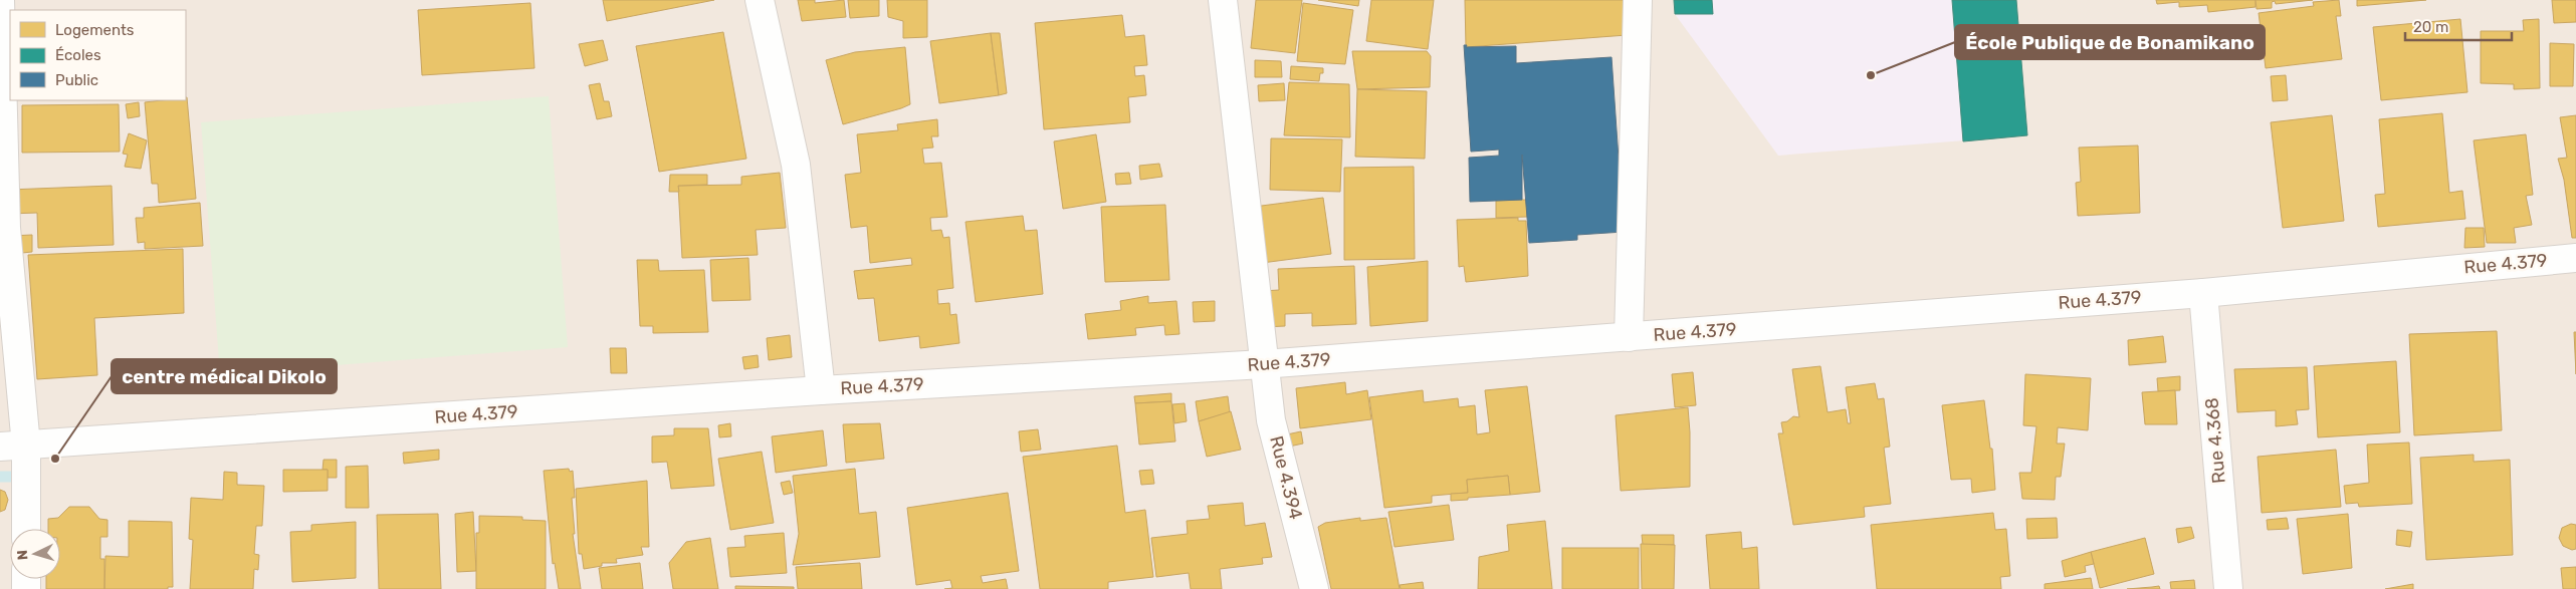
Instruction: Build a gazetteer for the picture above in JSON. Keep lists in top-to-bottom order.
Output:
{
  "streets": {
    "street": ["Rue 4.379", "Rue 4.368", "Rue 4.394"]
  },
  "crossings": [
    ["Rue 4.379", "Rue 4.368"],
    ["Rue 4.379", "Rue 4.394"]
  ],
  "places": ["École Publique de Bonamikano", "centre médical Dikolo"],
  "legend": ["Logements", "Écoles", "Public"],
  "scale_bar": "20 m",
  "north": "left"
}
